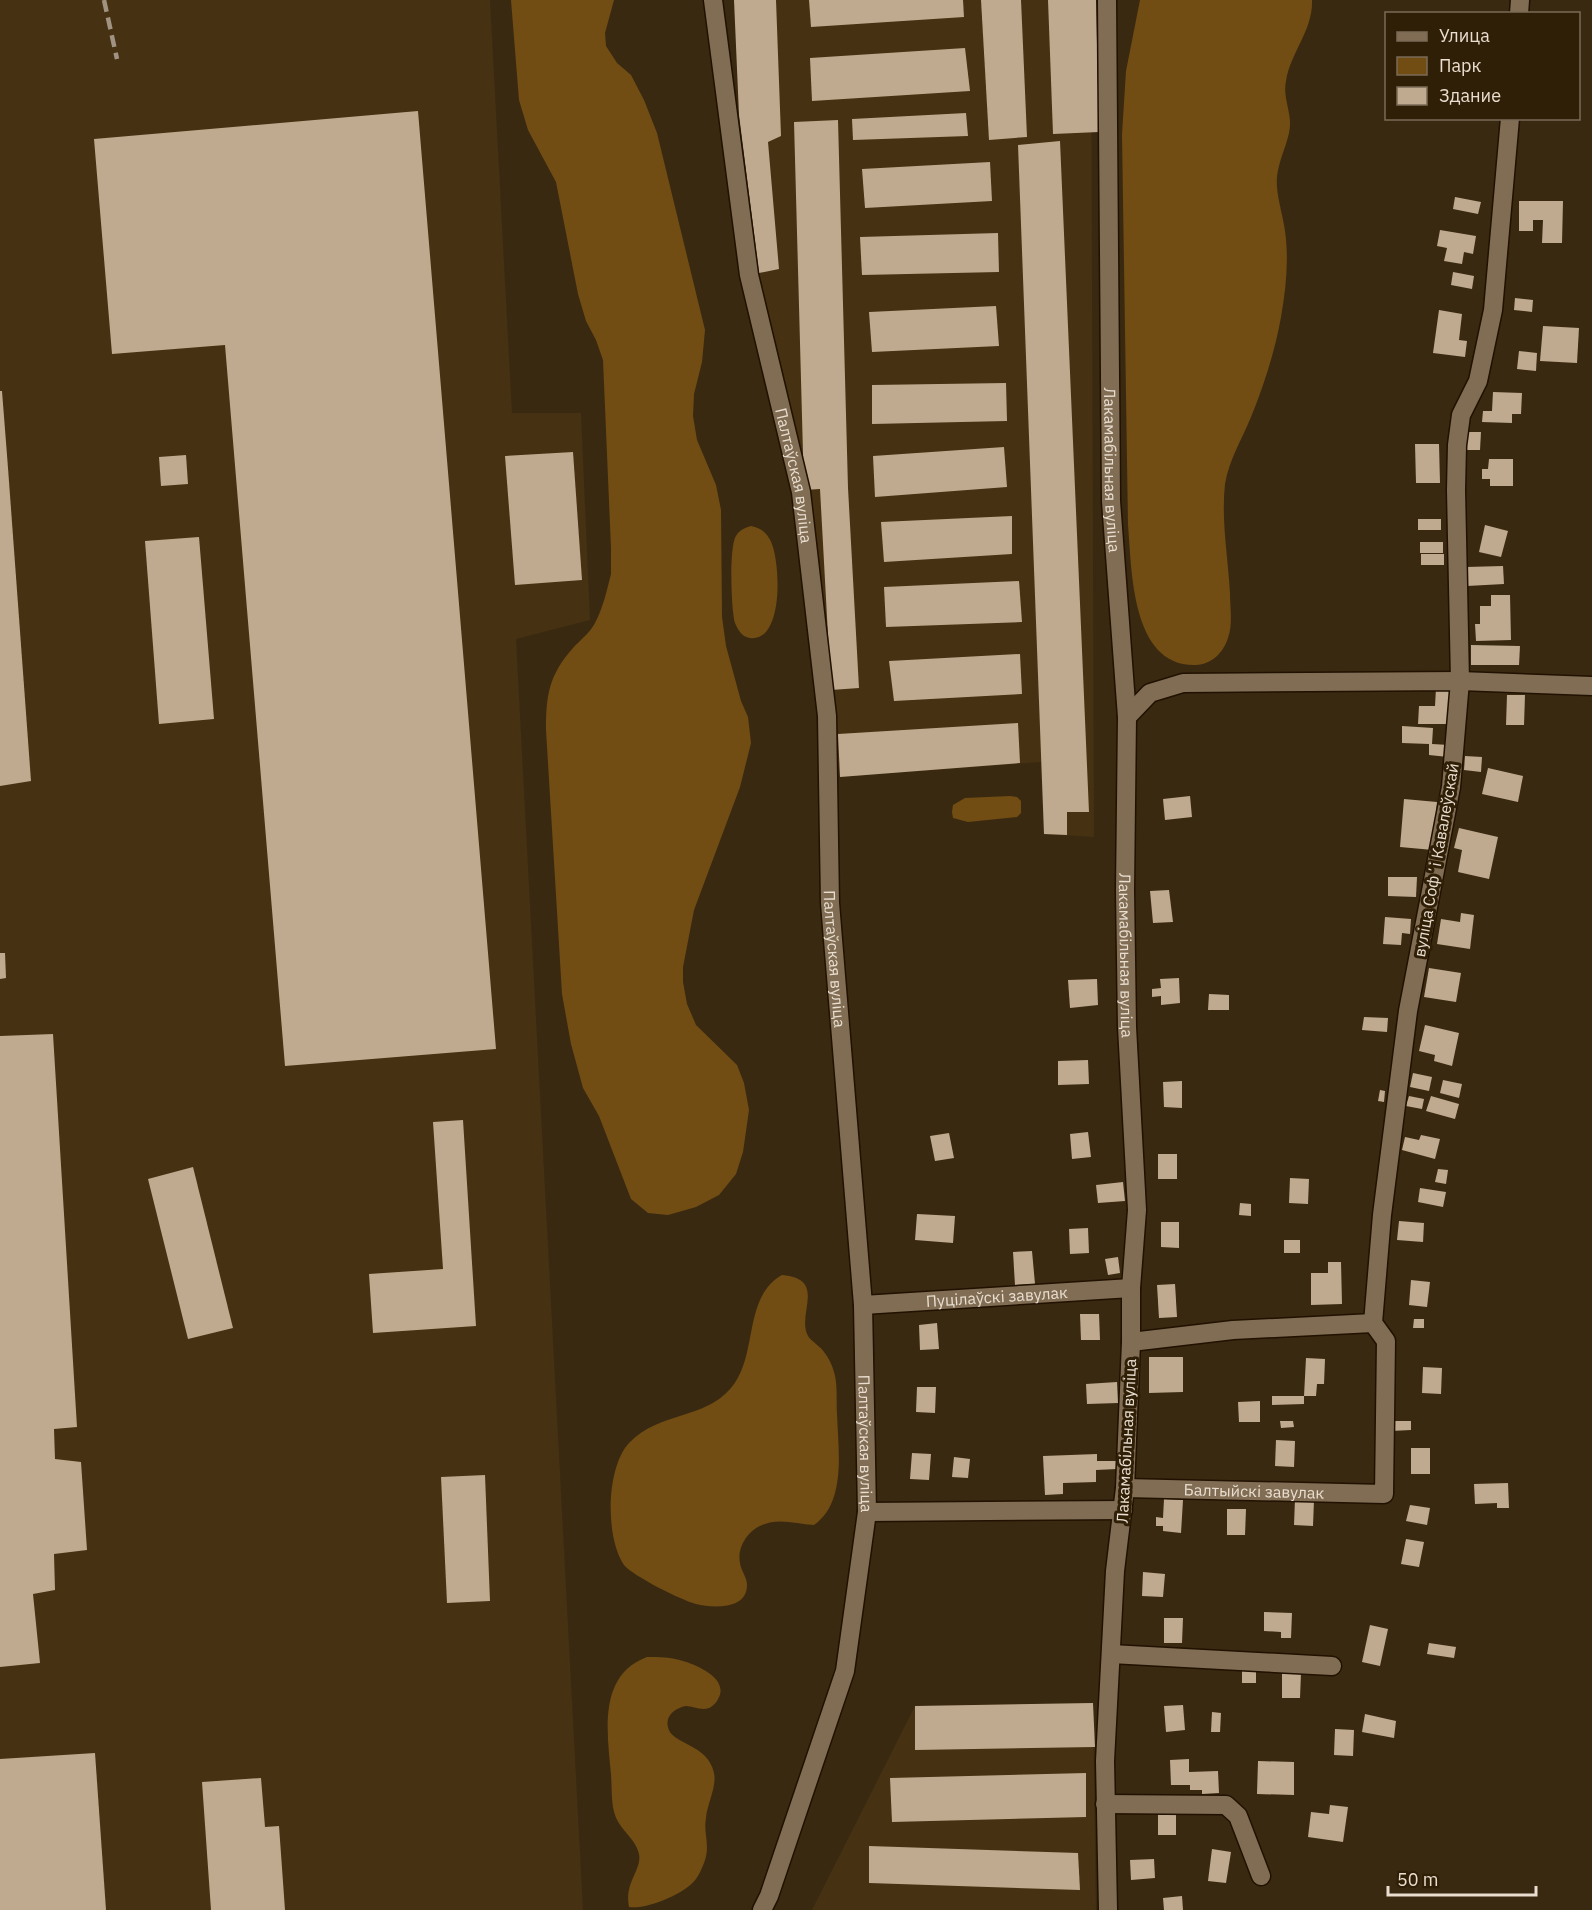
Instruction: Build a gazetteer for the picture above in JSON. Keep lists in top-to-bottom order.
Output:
{
  "streets": {
    "street": [
      "Лакамабільная вуліца",
      "Палтаўская вуліца",
      "вуліца Софʼі Кавалеўскай",
      "Пуцілаўскі завулак",
      "Балтыйскі завулак"
    ]
  },
  "crossings": [
    ["Лакамабільная вуліца", "Пуцілаўскі завулак"],
    ["Лакамабільная вуліца", "Балтыйскі завулак"],
    ["Палтаўская вуліца", "Пуцілаўскі завулак"],
    ["вуліца Софʼі Кавалеўскай", "Балтыйскі завулак"]
  ],
  "legend": ["Улица", "Парк", "Здание"],
  "scale_bar": "50 m"
}
